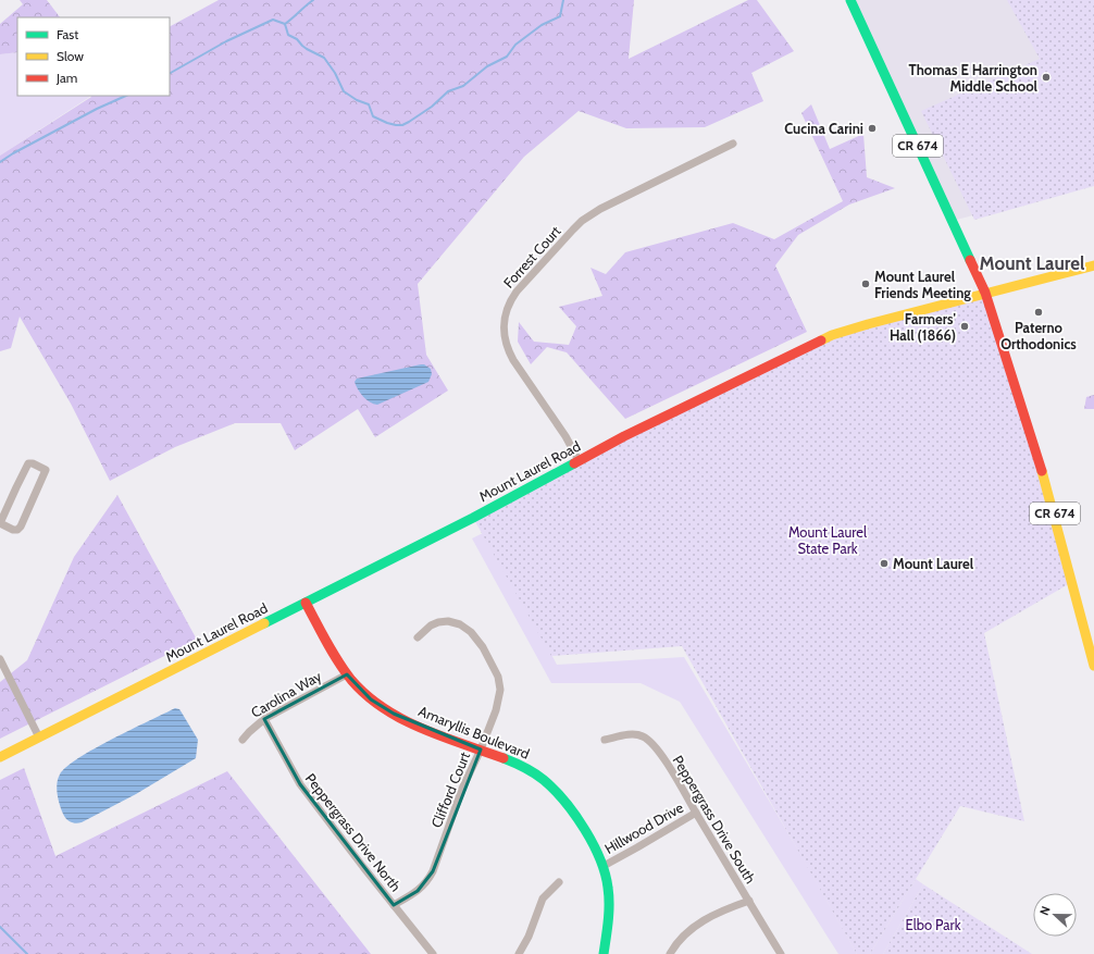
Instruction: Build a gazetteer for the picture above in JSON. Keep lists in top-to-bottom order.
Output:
{
  "streets": {
    "main road": ["CR 674", "Mount Laurel Road", "Amaryllis Boulevard"],
    "street": [
      "Forrest Court",
      "Carolina Way",
      "Clifford Court",
      "Peppergrass Drive South",
      "Hillwood Drive",
      "Peppergrass Drive North"
    ]
  },
  "crossings": [
    ["CR 674", "Mount Laurel Road"],
    ["Forrest Court", "Mount Laurel Road"],
    ["Mount Laurel Road", "Amaryllis Boulevard"],
    ["Carolina Way", "Amaryllis Boulevard"],
    ["Carolina Way", "Peppergrass Drive North"],
    ["Amaryllis Boulevard", "Clifford Court"],
    ["Amaryllis Boulevard", "Hillwood Drive"],
    ["Clifford Court", "Peppergrass Drive North"],
    ["Peppergrass Drive South", "Hillwood Drive"]
  ],
  "districts": ["Mount Laurel"],
  "parks": ["Mount Laurel State Park", "Elbo Park"],
  "places": [
    "Thomas E Harrington Middle School",
    "Cucina Carini",
    "Mount Laurel Friends Meeting",
    "Paterno Orthodonics",
    "Farmers' Hall (1866)",
    "Mount Laurel"
  ],
  "legend": ["Fast", "Slow", "Jam"],
  "north": "left"
}
